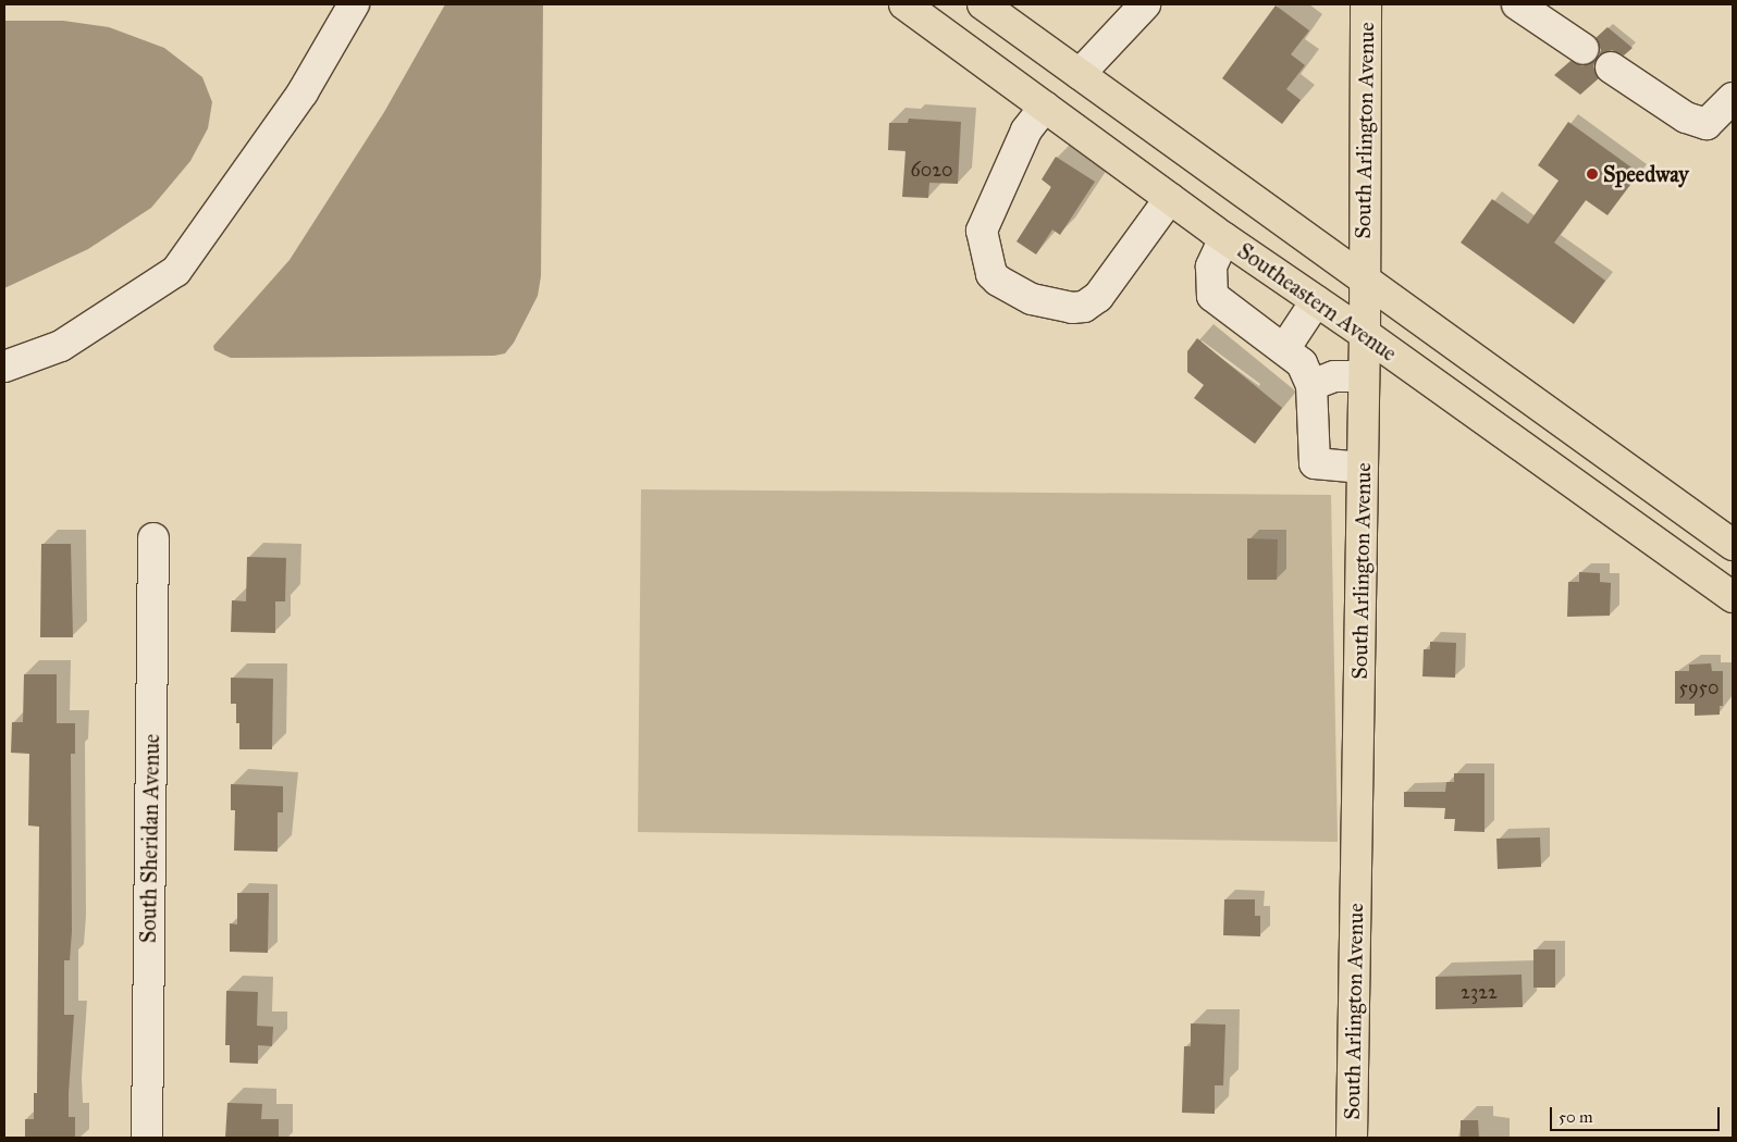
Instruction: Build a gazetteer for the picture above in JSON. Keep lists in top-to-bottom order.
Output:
{
  "streets": {
    "main road": ["South Arlington Avenue", "Southeastern Avenue"],
    "street": ["South Sheridan Avenue"]
  },
  "crossings": [
    ["South Arlington Avenue", "Southeastern Avenue"]
  ],
  "places": ["Speedway"],
  "house_numbers": ["6020", "5950", "2322"],
  "scale_bar": "50 m"
}
